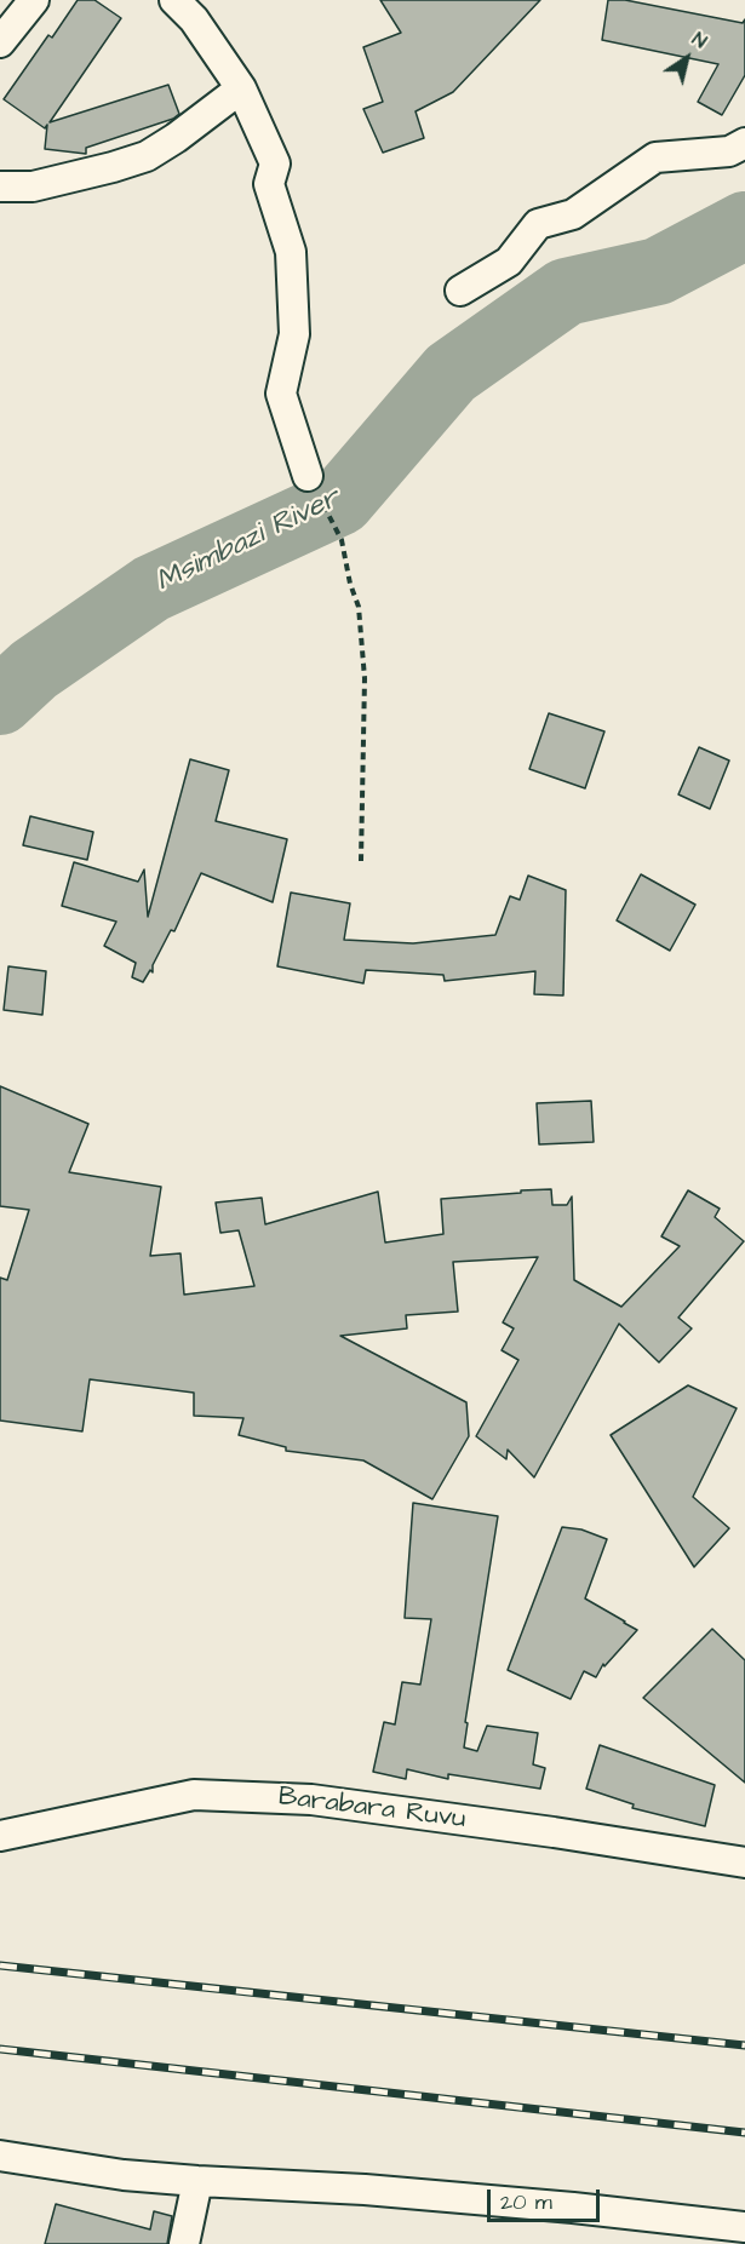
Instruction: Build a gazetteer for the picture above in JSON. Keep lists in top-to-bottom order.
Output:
{
  "streets": {
    "street": ["Barabara Ruvu"]
  },
  "water": ["Msimbazi River"],
  "scale_bar": "20 m",
  "north": "top right"
}
